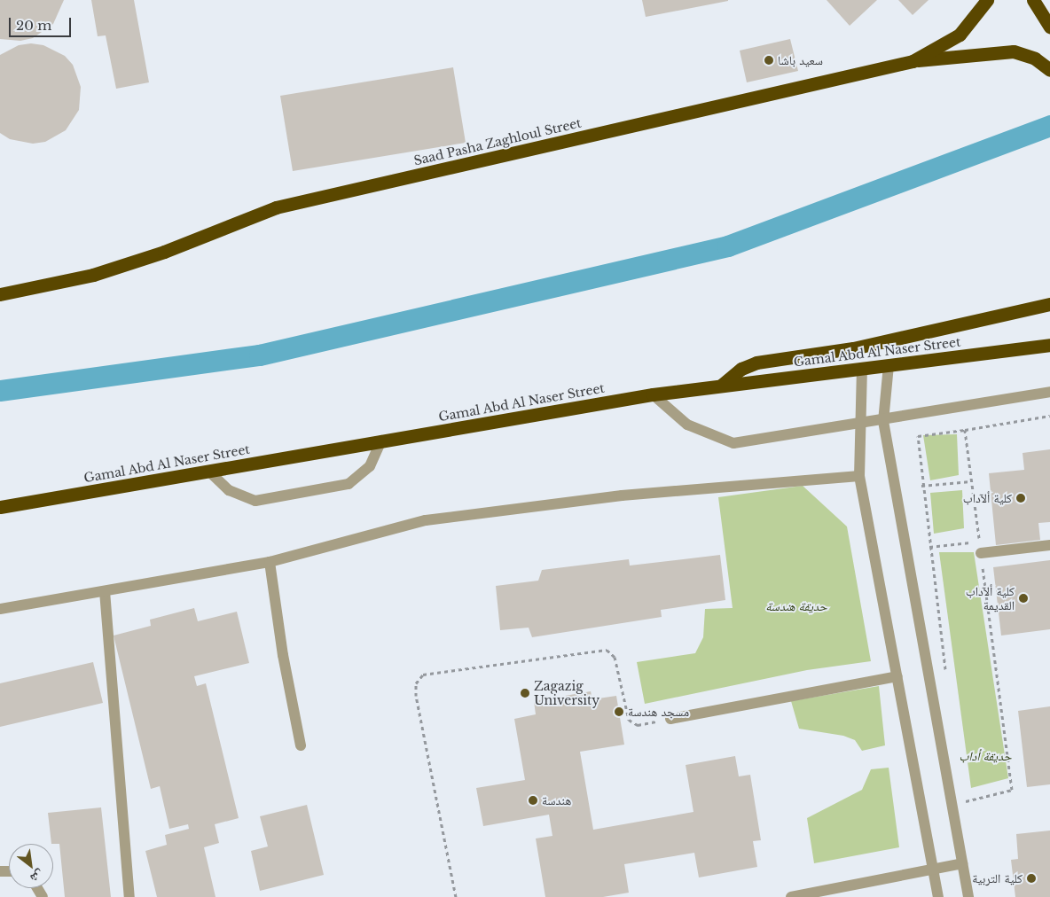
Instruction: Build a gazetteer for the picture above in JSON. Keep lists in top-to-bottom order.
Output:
{
  "streets": {
    "highway": ["Saad Pasha Zaghloul Street", "Gamal Abd Al Naser Street"]
  },
  "parks": ["حديقة هندسة", "حديقة أداب"],
  "places": [
    "سعيد باشا",
    "كلية ألآداب",
    "كلية ألآداب القديمة",
    "Zagazig University",
    "مسجد هندسة",
    "هندسة",
    "كلية التربية"
  ],
  "scale_bar": "20 m",
  "north": "bottom right"
}
